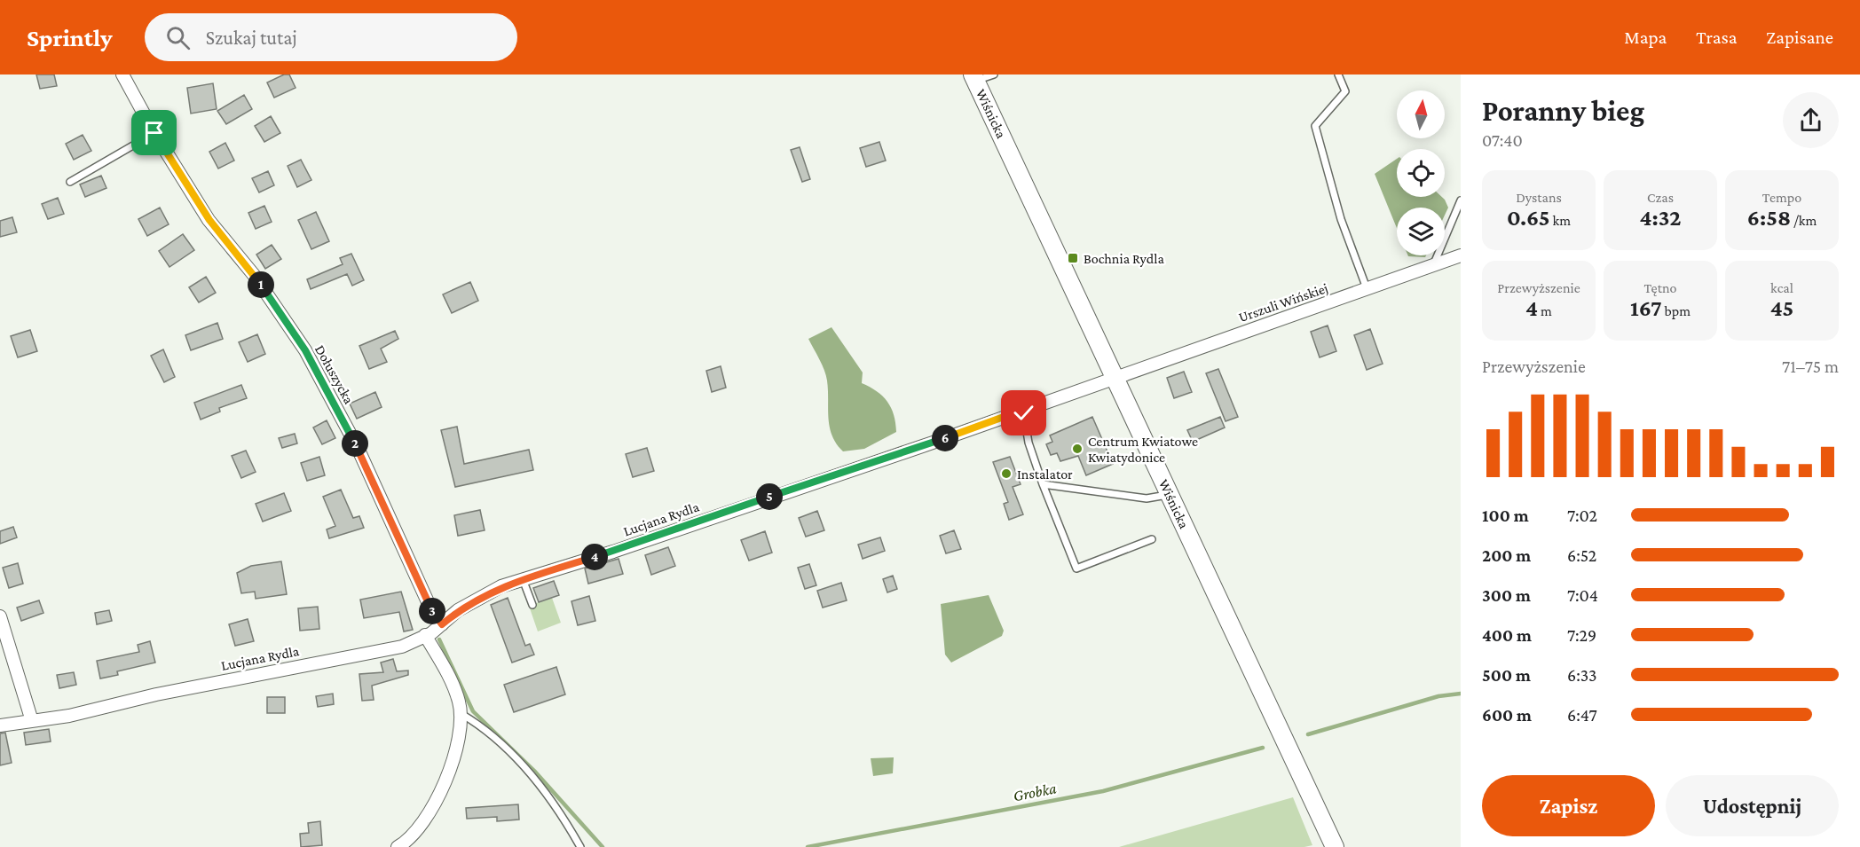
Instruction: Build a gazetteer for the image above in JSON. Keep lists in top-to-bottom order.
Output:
{
  "streets": {
    "main road": ["Wiśnicka"],
    "street": ["Urszuli Wińskiej", "Dołuszycka", "Lucjana Rydla"]
  },
  "crossings": [
    ["Wiśnicka", "Urszuli Wińskiej"],
    ["Wiśnicka", "Lucjana Rydla"],
    ["Urszuli Wińskiej", "Lucjana Rydla"],
    ["Dołuszycka", "Lucjana Rydla"]
  ],
  "water": ["Grobka"],
  "places": {
    "transit": ["Bochnia Rydla"],
    "other": ["Centrum Kwiatowe Kwiatydonice", "Instalator"]
  },
  "north": "top",
  "page": {
    "header": "Sprintly",
    "search": "Szukaj tutaj",
    "nav": ["Mapa", "Trasa", "Zapisane"],
    "heading": ["Poranny bieg", "07:40"],
    "stats": [
      ["Dystans", "0.65 km"],
      ["Czas", "4:32"],
      ["Tempo", "6:58 /km"],
      ["Przewyższenie", "4 m"],
      ["Tętno", "167 bpm"],
      ["kcal", "45"]
    ],
    "pins": [
      "1",
      "6",
      "2",
      "5",
      "4",
      "3"
    ],
    "chart": ["Przewyższenie", "71–75 m"],
    "list": [
      {
        "name": "100 m",
        "note": "7:02"
      },
      {
        "name": "200 m",
        "note": "6:52"
      },
      {
        "name": "300 m",
        "note": "7:04"
      },
      {
        "name": "400 m",
        "note": "7:29"
      },
      {
        "name": "500 m",
        "note": "6:33"
      },
      {
        "name": "600 m",
        "note": "6:47"
      }
    ],
    "buttons": ["Zapisz", "Udostępnij"]
  }
}
